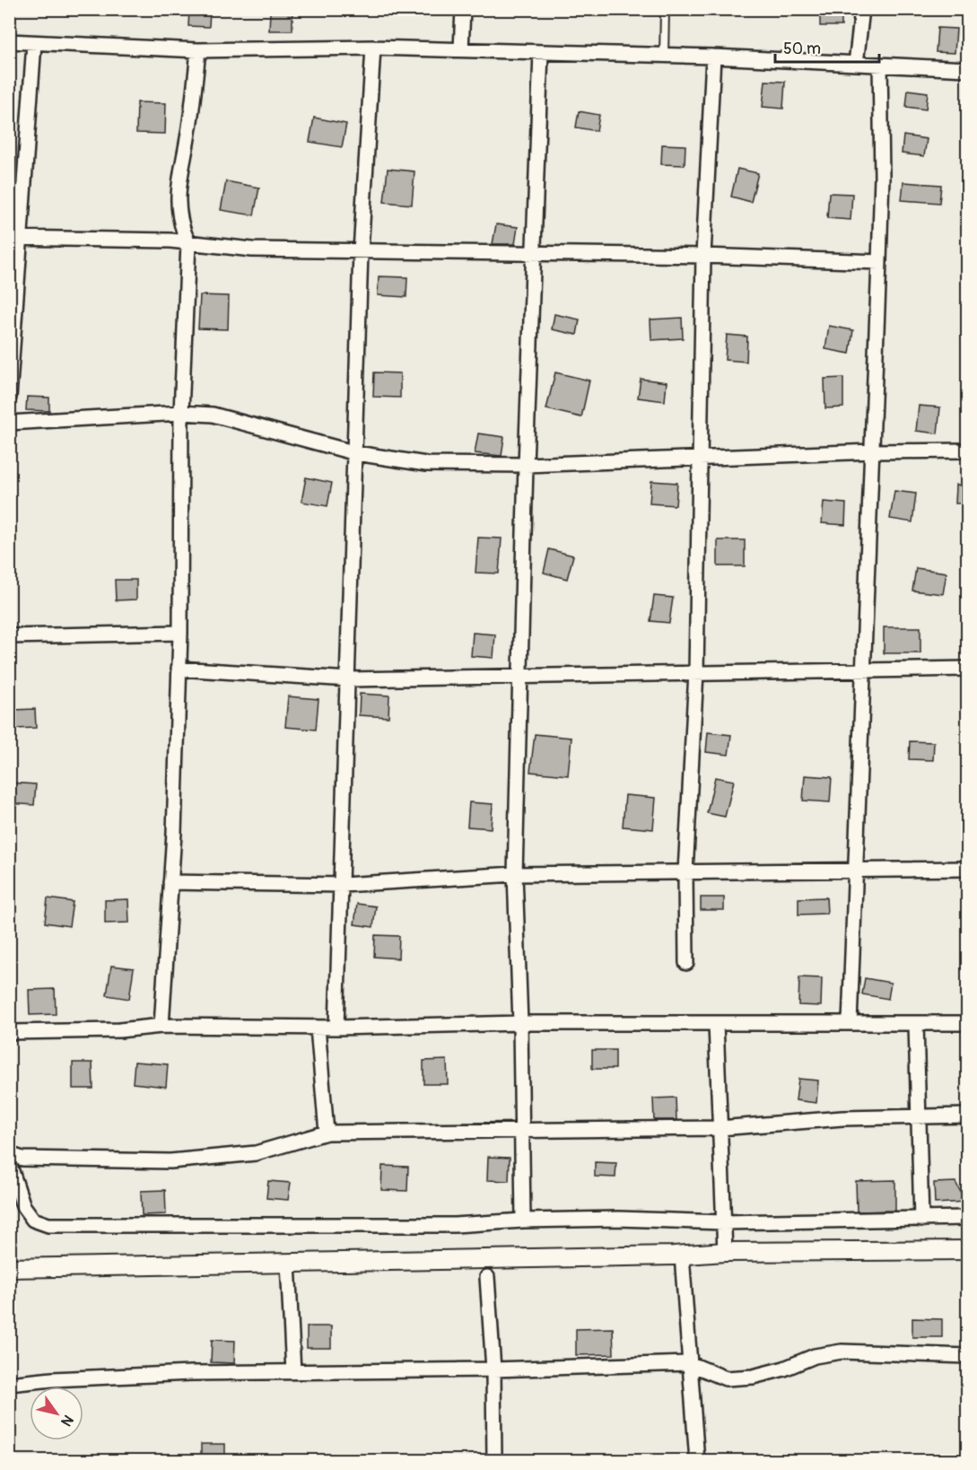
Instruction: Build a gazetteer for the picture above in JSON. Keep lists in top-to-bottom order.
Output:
{
  "scale_bar": "50 m",
  "north": "bottom right"
}
